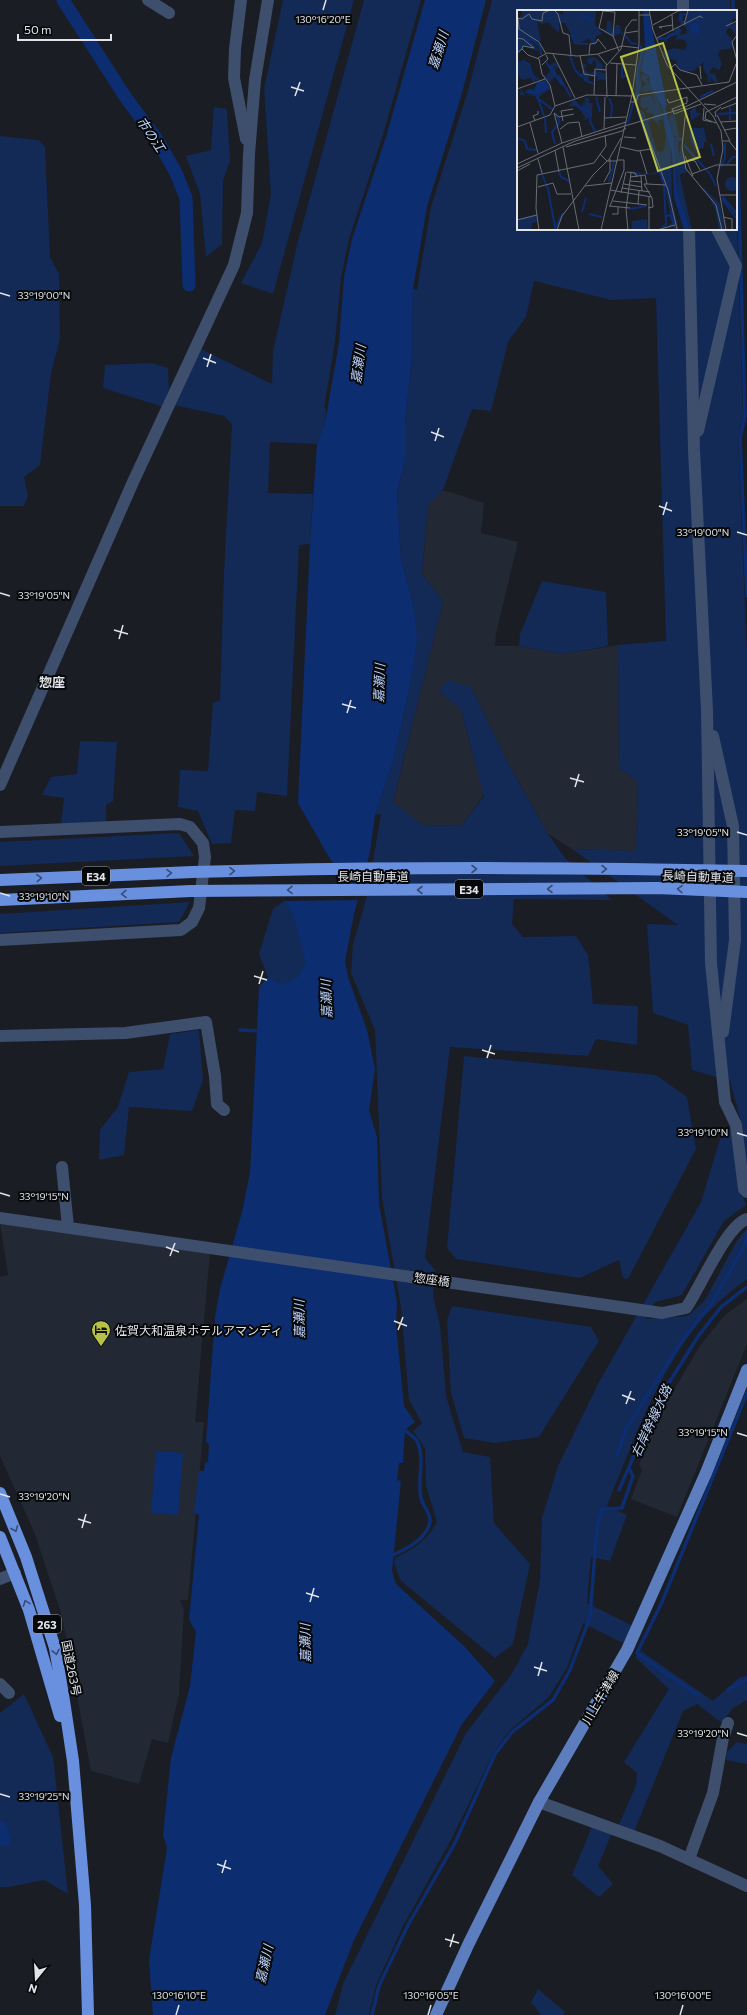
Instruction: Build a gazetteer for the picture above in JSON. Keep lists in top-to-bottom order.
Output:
{
  "streets": {
    "highway": [
      "E34",
      "長崎自動車道",
      "263",
      "国道263号"
    ],
    "main road": ["川上牛津線"],
    "street": ["惣座橋"]
  },
  "districts": ["惣座"],
  "water": ["嘉瀬川", "市の江", "右岸幹線水路"],
  "places": {
    "hotel": ["佐賀大和温泉ホテルアマンディ"]
  },
  "scale_bar": "50 m",
  "north": "bottom",
  "coordinates": [
    "130°16'20\"E",
    "33°19'00\"N",
    "33°19'05\"N",
    "33°19'10\"N",
    "33°19'15\"N",
    "33°19'20\"N",
    "33°19'25\"N",
    "130°16'10\"E",
    "130°16'05\"E",
    "130°16'00\"E"
  ]
}
